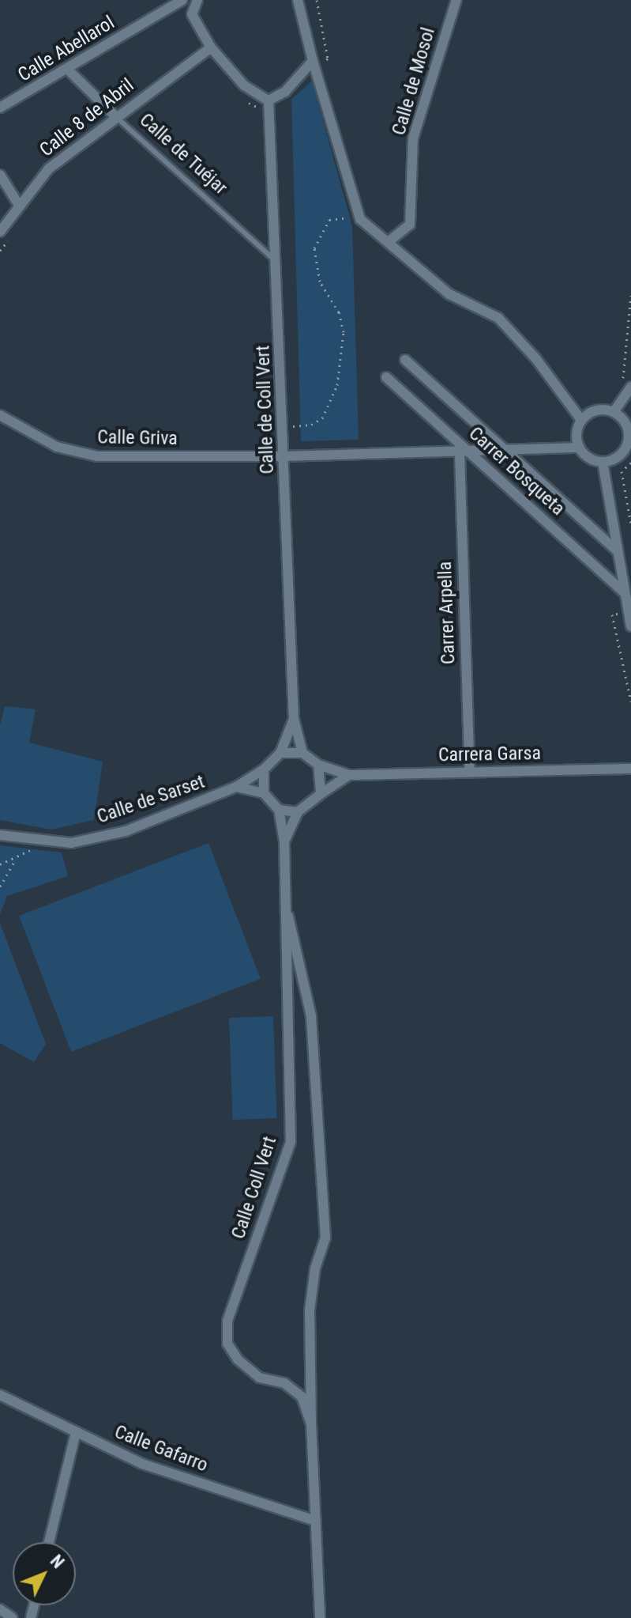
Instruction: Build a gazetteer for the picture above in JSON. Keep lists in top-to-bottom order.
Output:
{
  "streets": {
    "street": [
      "Calle Abellarol",
      "Calle de Mosol",
      "Calle 8 de Abril",
      "Calle de Tuéjar",
      "Calle de Coll Vert",
      "Calle Griva",
      "Carrer Bosqueta",
      "Carrer Arpella",
      "Carrera Garsa",
      "Calle de Sarset",
      "Calle Coll Vert",
      "Calle Gafarro"
    ]
  },
  "crossings": [
    ["Calle Abellarol", "Calle de Tuéjar"],
    ["Calle 8 de Abril", "Calle de Tuéjar"],
    ["Calle de Tuéjar", "Calle de Coll Vert"],
    ["Calle de Coll Vert", "Calle Griva"],
    ["Calle de Coll Vert", "Carrera Garsa"],
    ["Calle de Coll Vert", "Calle de Sarset"],
    ["Calle de Coll Vert", "Calle Coll Vert"],
    ["Calle Griva", "Carrer Bosqueta"],
    ["Calle Griva", "Carrer Arpella"],
    ["Carrer Bosqueta", "Carrer Arpella"],
    ["Carrer Arpella", "Carrera Garsa"],
    ["Carrera Garsa", "Calle de Sarset"],
    ["Carrera Garsa", "Calle Coll Vert"],
    ["Calle de Sarset", "Calle Coll Vert"],
    ["Calle Coll Vert", "Calle Gafarro"]
  ],
  "north": "top right"
}
